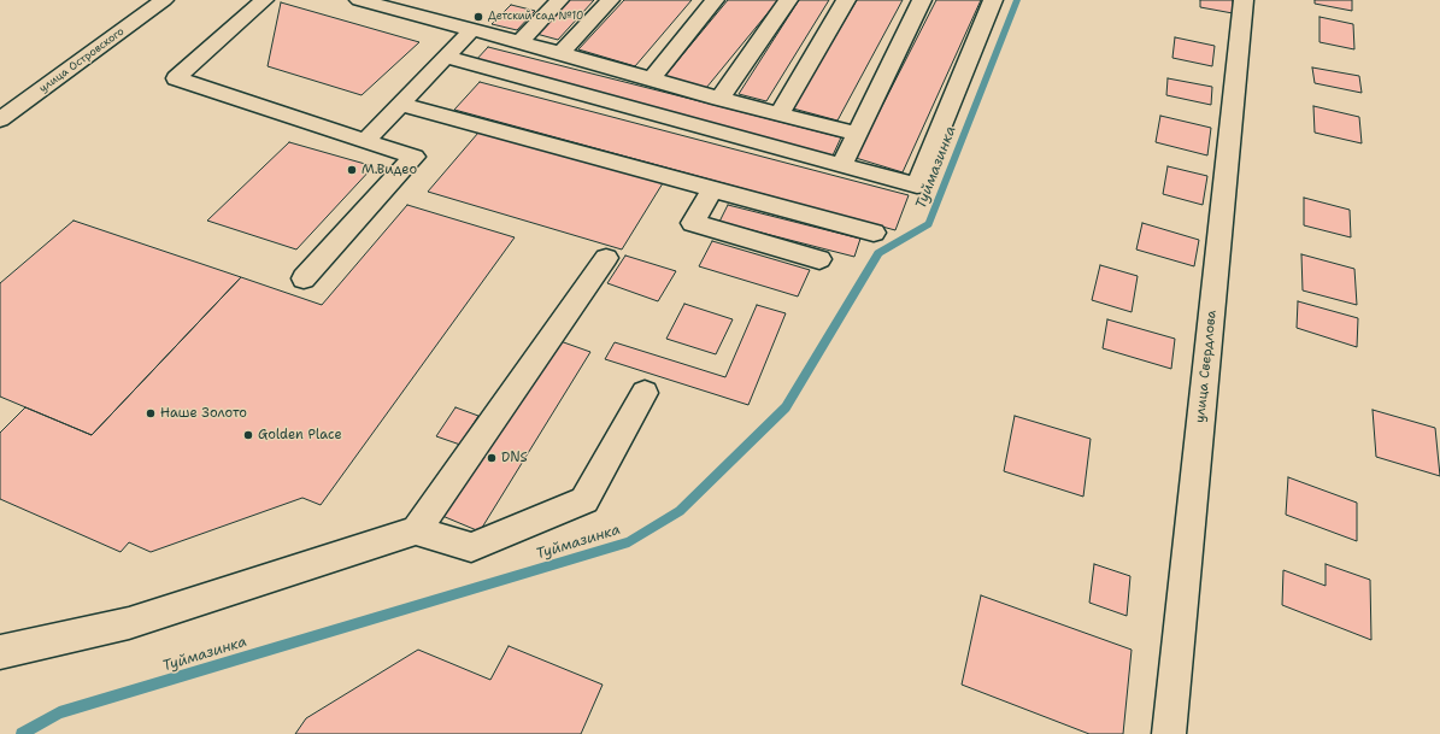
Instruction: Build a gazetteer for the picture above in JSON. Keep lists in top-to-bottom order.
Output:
{
  "streets": {
    "street": ["улица Островского", "улица Свердлова"]
  },
  "water": ["Туймазинка"],
  "places": [
    "Детский сад №10",
    "М.Видео",
    "Наше Золото",
    "Golden Place",
    "DNS"
  ]
}
